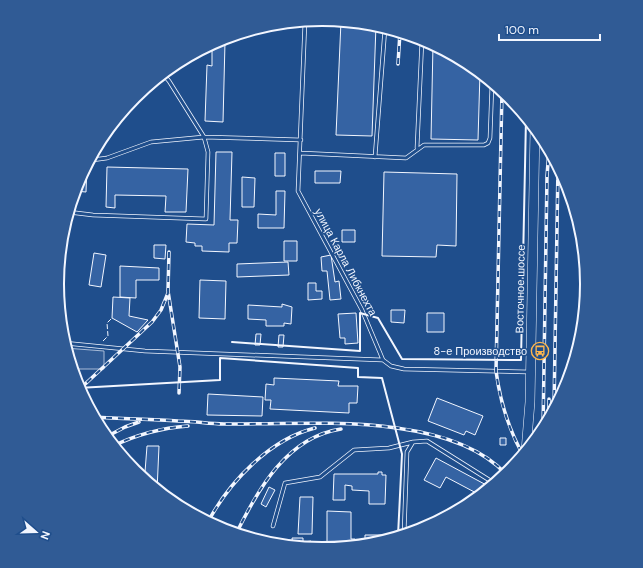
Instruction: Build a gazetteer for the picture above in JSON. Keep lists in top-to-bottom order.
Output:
{
  "streets": {
    "street": ["Восточное шоссе"],
    "lane": ["улица Карла Либкнехта"]
  },
  "places": {
    "bus stop": ["8-е Производство"]
  },
  "scale_bar": "100 m",
  "north": "right"
}
